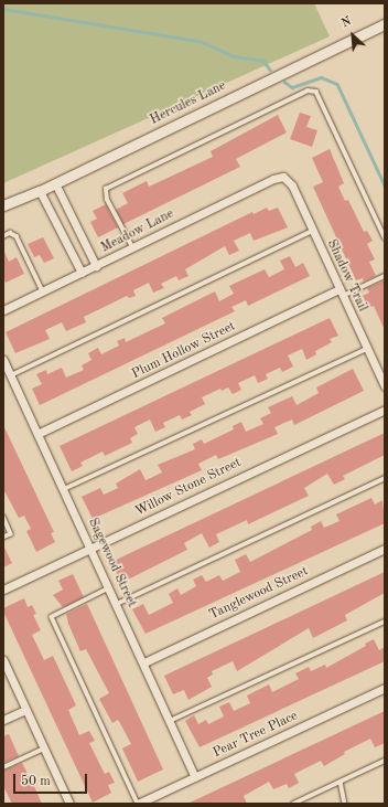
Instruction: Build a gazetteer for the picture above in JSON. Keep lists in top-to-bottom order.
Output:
{
  "streets": {
    "street": [
      "Hercules Lane",
      "Meadow Lane",
      "Shadow Trail",
      "Plum Hollow Street",
      "Willow Stone Street",
      "Sagewood Street",
      "Tanglewood Street",
      "Pear Tree Place"
    ]
  },
  "crossings": [
    ["Meadow Lane", "Shadow Trail"],
    ["Shadow Trail", "Plum Hollow Street"],
    ["Plum Hollow Street", "Sagewood Street"],
    ["Willow Stone Street", "Sagewood Street"],
    ["Sagewood Street", "Tanglewood Street"],
    ["Sagewood Street", "Pear Tree Place"]
  ],
  "scale_bar": "50 m",
  "north": "top left"
}
